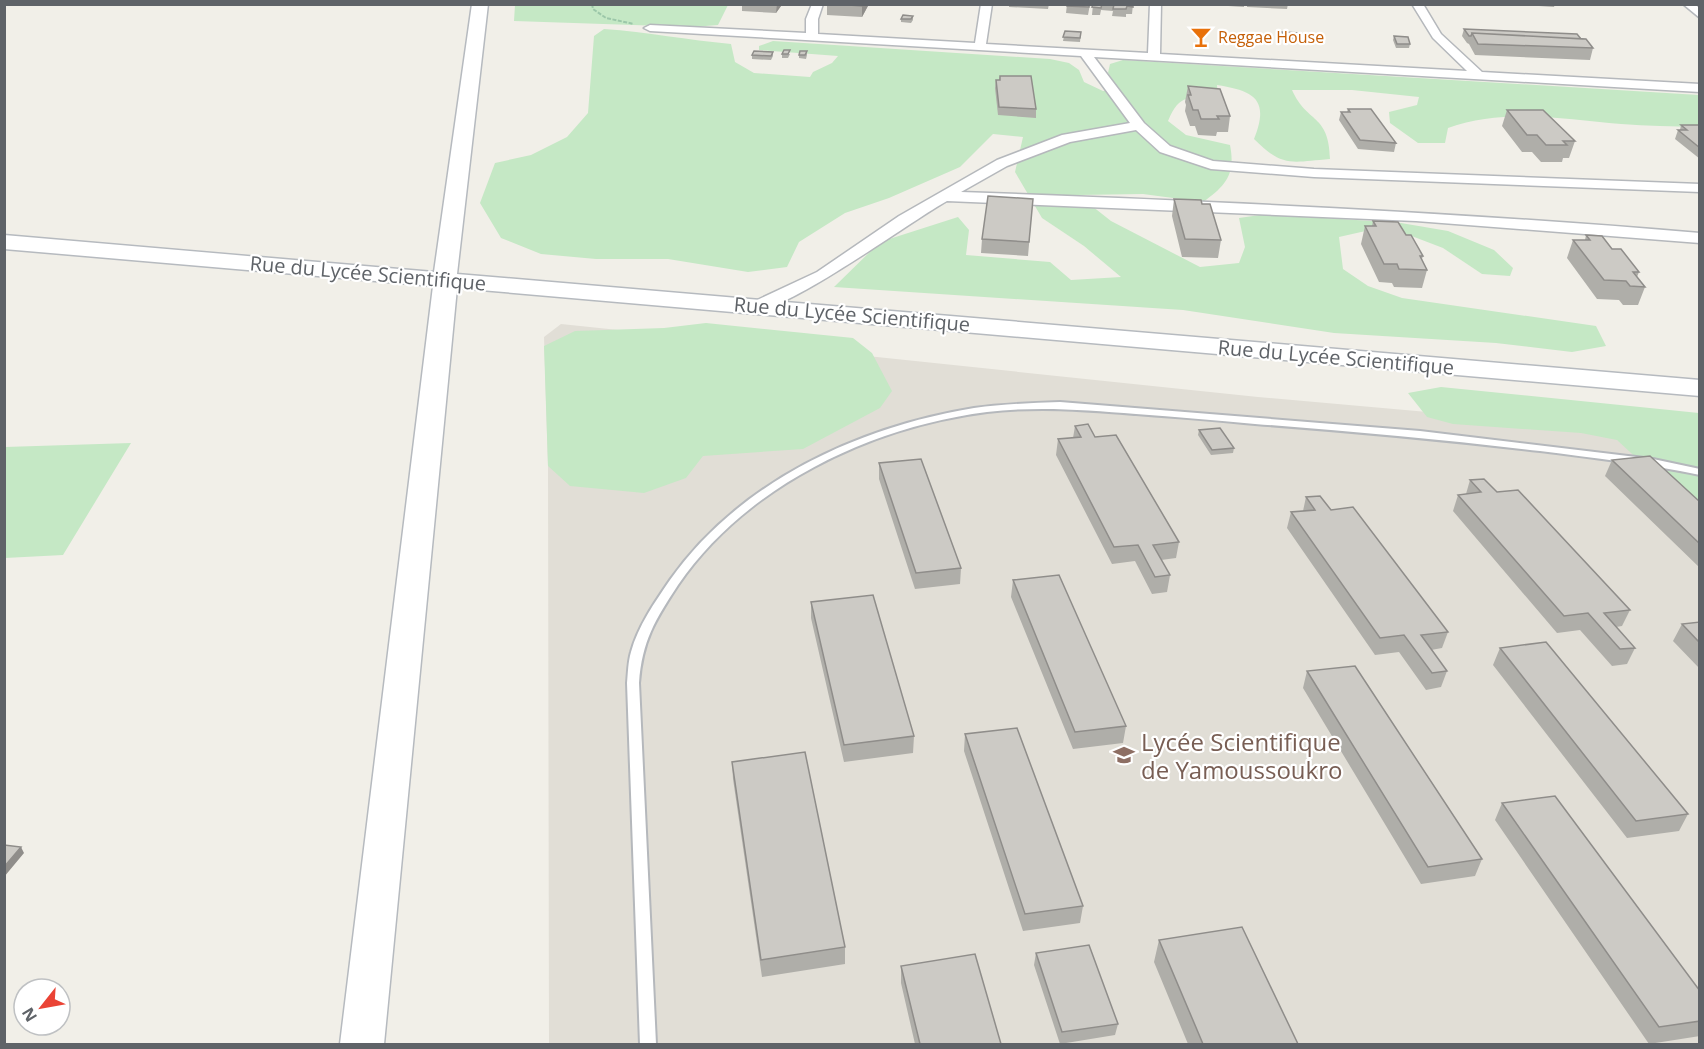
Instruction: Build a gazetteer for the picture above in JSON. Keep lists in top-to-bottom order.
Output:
{
  "streets": {
    "street": ["Rue du Lycée Scientifique"]
  },
  "places": {
    "bar": ["Reggae House"],
    "school or university": ["Lycée Scientifique de Yamoussoukro"]
  },
  "north": "bottom left"
}
